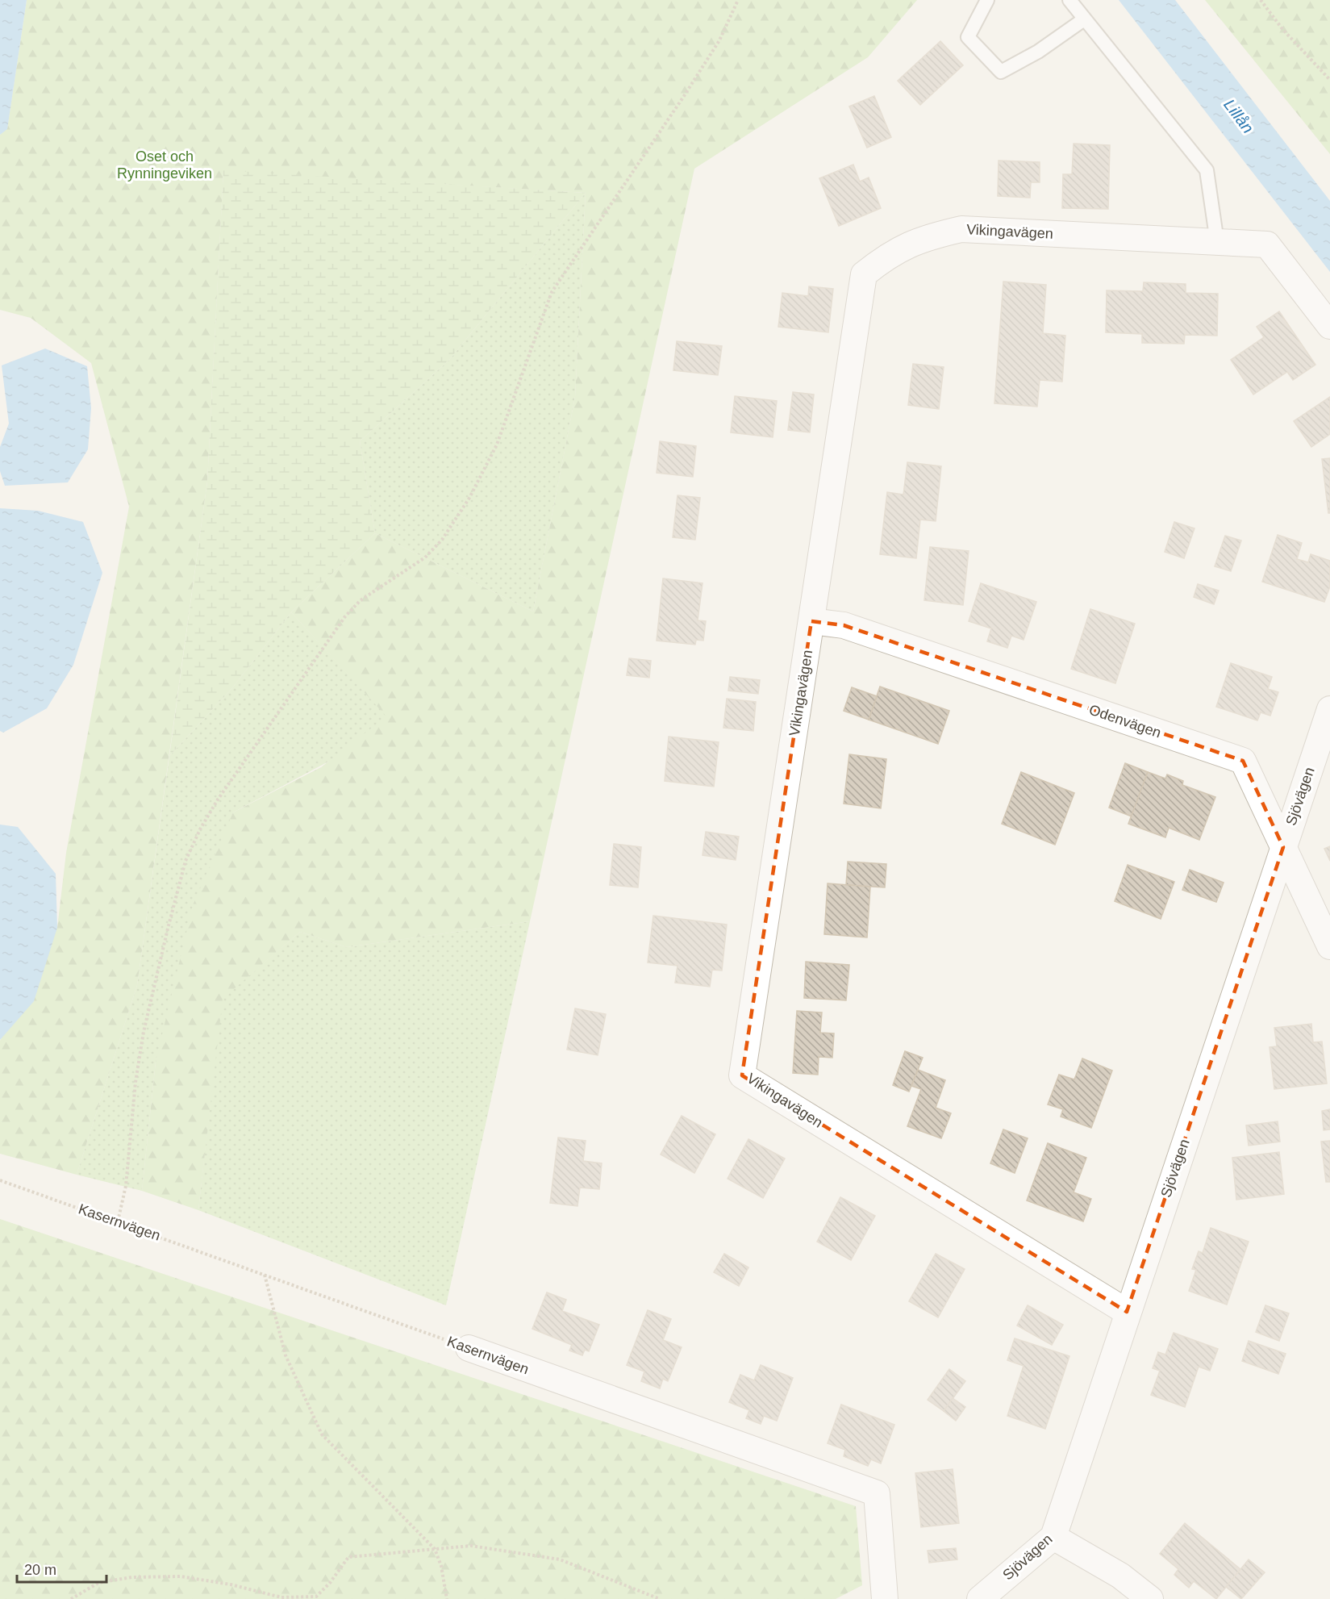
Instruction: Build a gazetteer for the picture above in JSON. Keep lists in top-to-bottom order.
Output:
{
  "streets": {
    "street": [
      "Vikingavägen",
      "Odenvägen",
      "Sjövägen",
      "Kasernvägen"
    ]
  },
  "crossings": [
    ["Vikingavägen", "Odenvägen"],
    ["Vikingavägen", "Sjövägen"],
    ["Odenvägen", "Sjövägen"]
  ],
  "water": ["Lillån"],
  "parks": ["Oset och Rynningeviken"],
  "scale_bar": "20 m"
}
